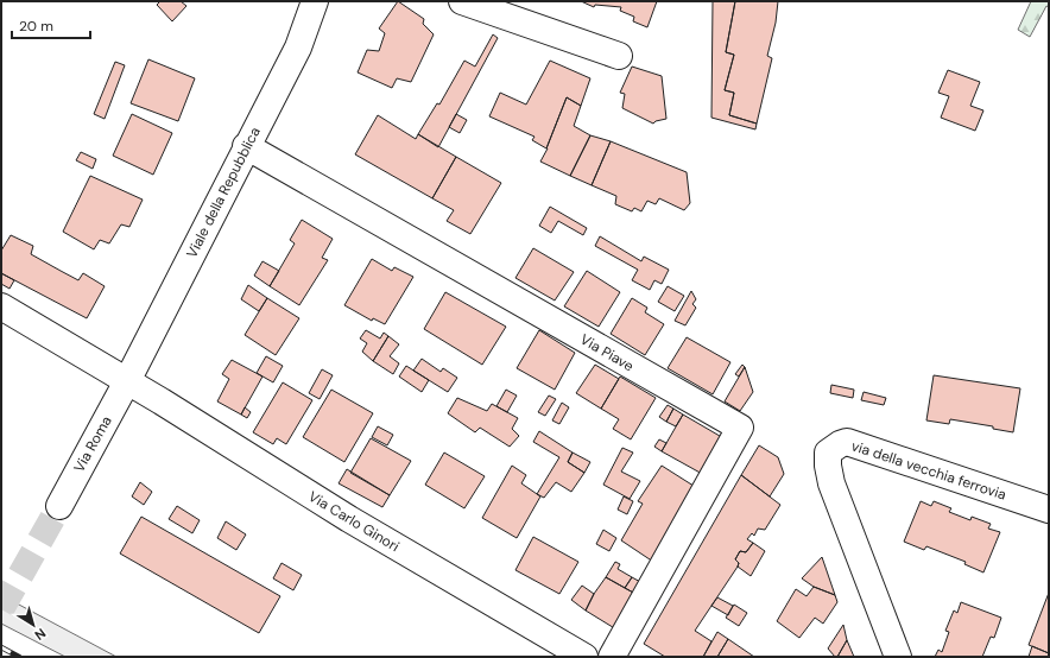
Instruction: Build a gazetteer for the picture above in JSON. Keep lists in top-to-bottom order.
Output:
{
  "streets": {
    "street": [
      "Viale della Repubblica",
      "Via Piave",
      "Via Roma",
      "via della vecchia ferrovia",
      "Via Carlo Ginori"
    ]
  },
  "crossings": [
    ["Viale della Repubblica", "Via Piave"],
    ["Viale della Repubblica", "Via Roma"],
    ["Viale della Repubblica", "Via Carlo Ginori"],
    ["Via Roma", "Via Carlo Ginori"]
  ],
  "scale_bar": "20 m",
  "north": "bottom right"
}
